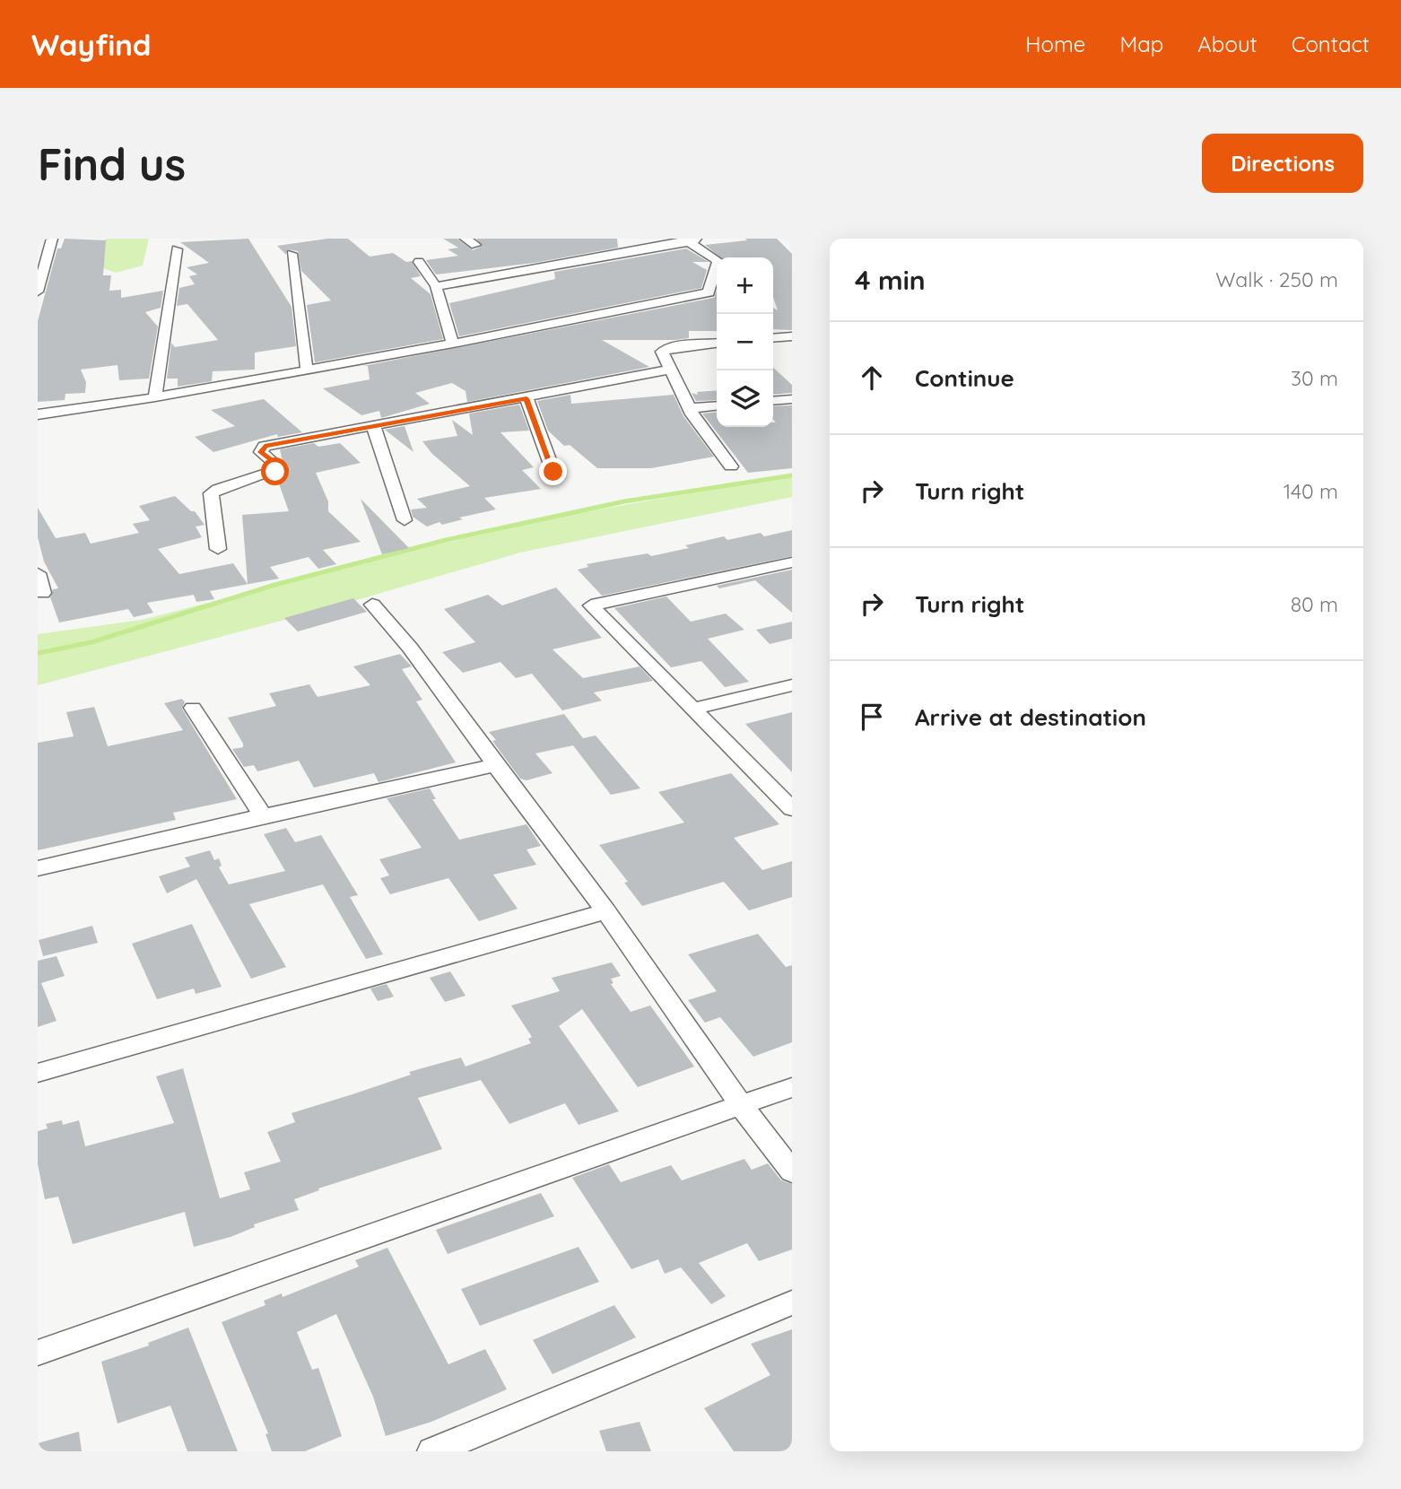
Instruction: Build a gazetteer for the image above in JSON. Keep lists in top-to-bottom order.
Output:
{
  "page": {
    "header": "Wayfind",
    "nav": [
      "Home",
      "Map",
      "About",
      "Contact"
    ],
    "buttons": "Directions",
    "title": "Find us",
    "heading": ["4 min", "Walk · 250 m"],
    "map_buttons": ["+", "−"],
    "list": [
      ["Continue", "30 m"],
      ["Turn right", "140 m"],
      ["Turn right", "80 m"],
      "Arrive at destination"
    ]
  }
}
